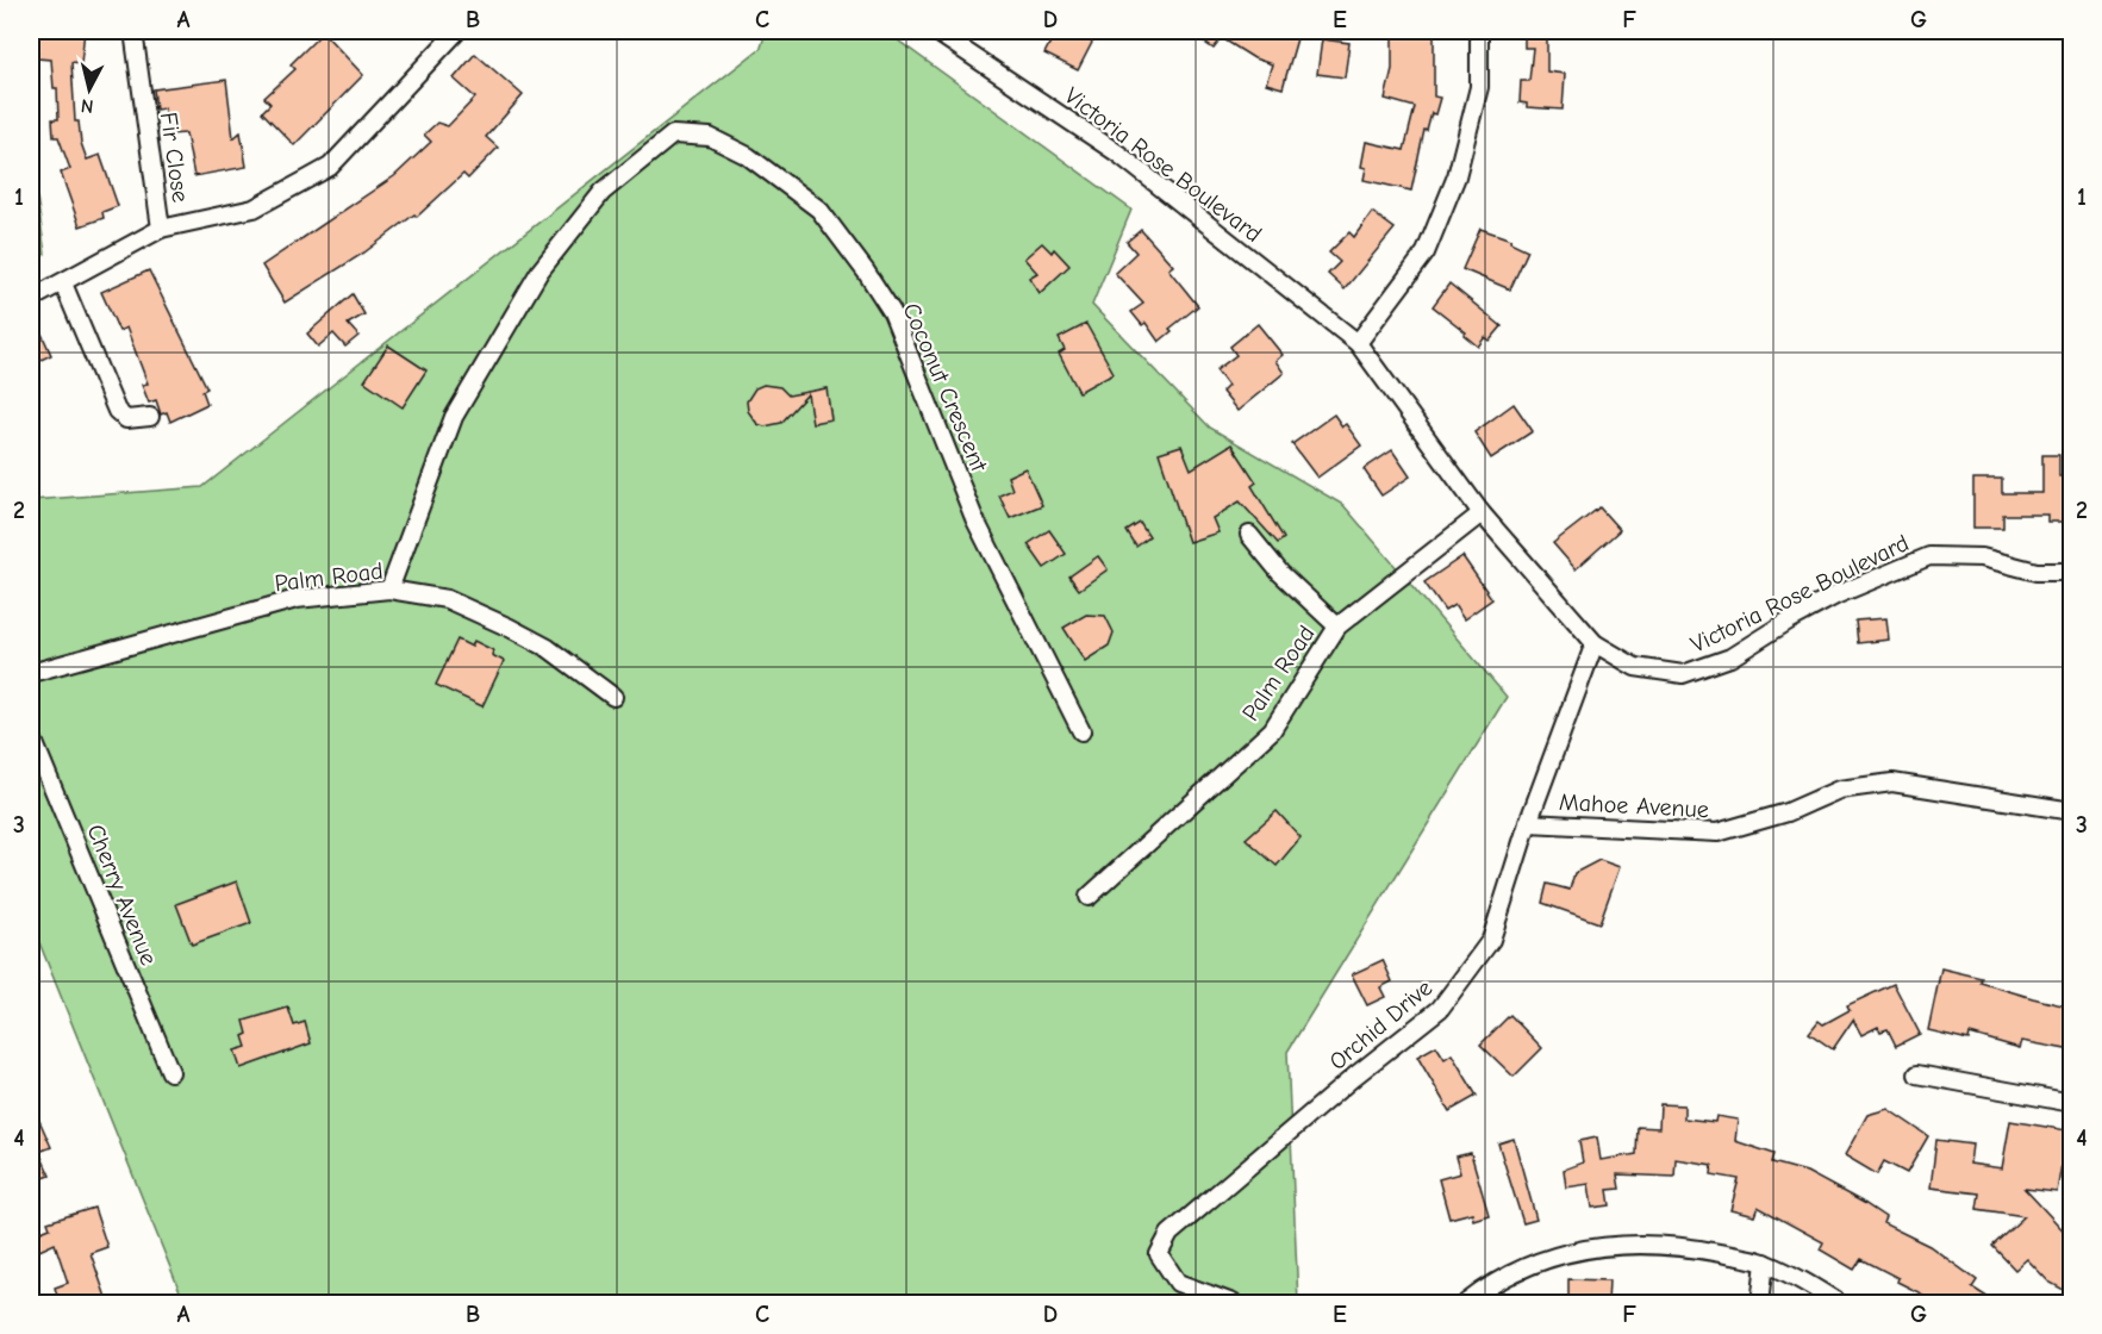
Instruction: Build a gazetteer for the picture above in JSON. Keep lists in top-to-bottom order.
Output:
{
  "streets": {
    "street": [
      "Fir Close",
      "Victoria Rose Boulevard",
      "Coconut Crescent",
      "Palm Road",
      "Mahoe Avenue",
      "Cherry Avenue",
      "Orchid Drive"
    ]
  },
  "crossings": [
    ["Victoria Rose Boulevard", "Palm Road"],
    ["Victoria Rose Boulevard", "Orchid Drive"],
    ["Coconut Crescent", "Palm Road"],
    ["Mahoe Avenue", "Orchid Drive"]
  ],
  "north": "bottom",
  "grid": {
    "columns": [
      "A",
      "B",
      "C",
      "D",
      "E",
      "F",
      "G"
    ],
    "rows": [
      "1",
      "2",
      "3",
      "4"
    ]
  }
}
